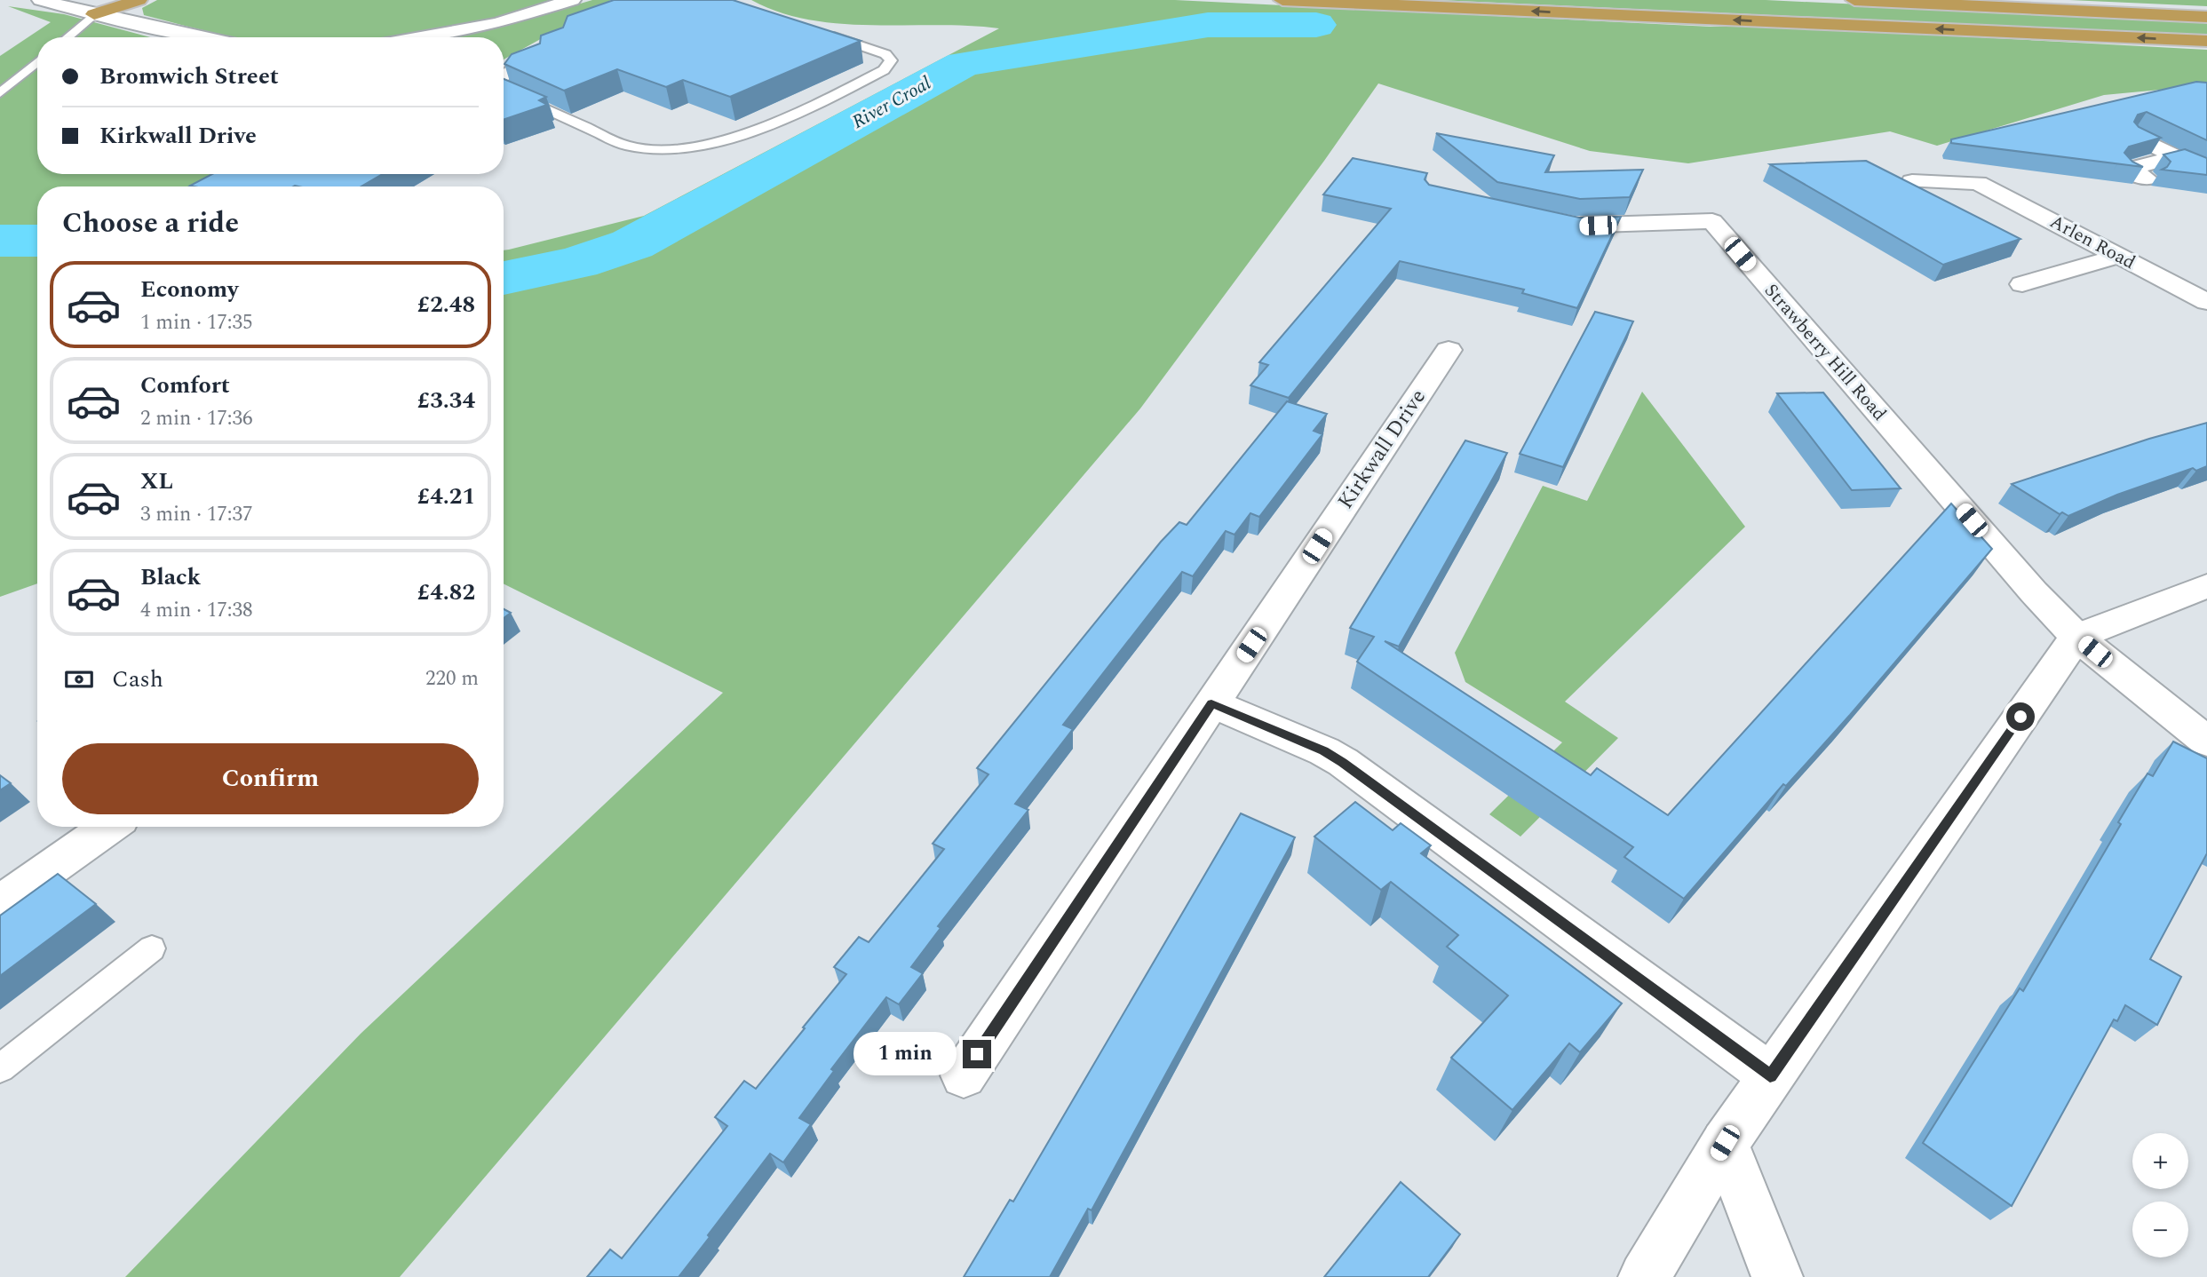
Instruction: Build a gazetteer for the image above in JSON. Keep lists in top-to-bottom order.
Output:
{
  "streets": {
    "street": ["Arlen Road", "Strawberry Hill Road", "Kirkwall Drive"]
  },
  "water": ["River Croal"],
  "page": {
    "banner": ["Bromwich Street", "Kirkwall Drive"],
    "heading": "Choose a ride",
    "list": [
      {
        "name": "Economy",
        "note": "1 min · 17:35",
        "value": "£2.48"
      },
      {
        "name": "Comfort",
        "note": "2 min · 17:36",
        "value": "£3.34"
      },
      {
        "name": "XL",
        "note": "3 min · 17:37",
        "value": "£4.21"
      },
      {
        "name": "Black",
        "note": "4 min · 17:38",
        "value": "£4.82"
      }
    ],
    "pay": ["Cash", "220 m"],
    "buttons": "Confirm",
    "bubble": "1 min",
    "map_buttons": ["+", "−"]
  }
}
